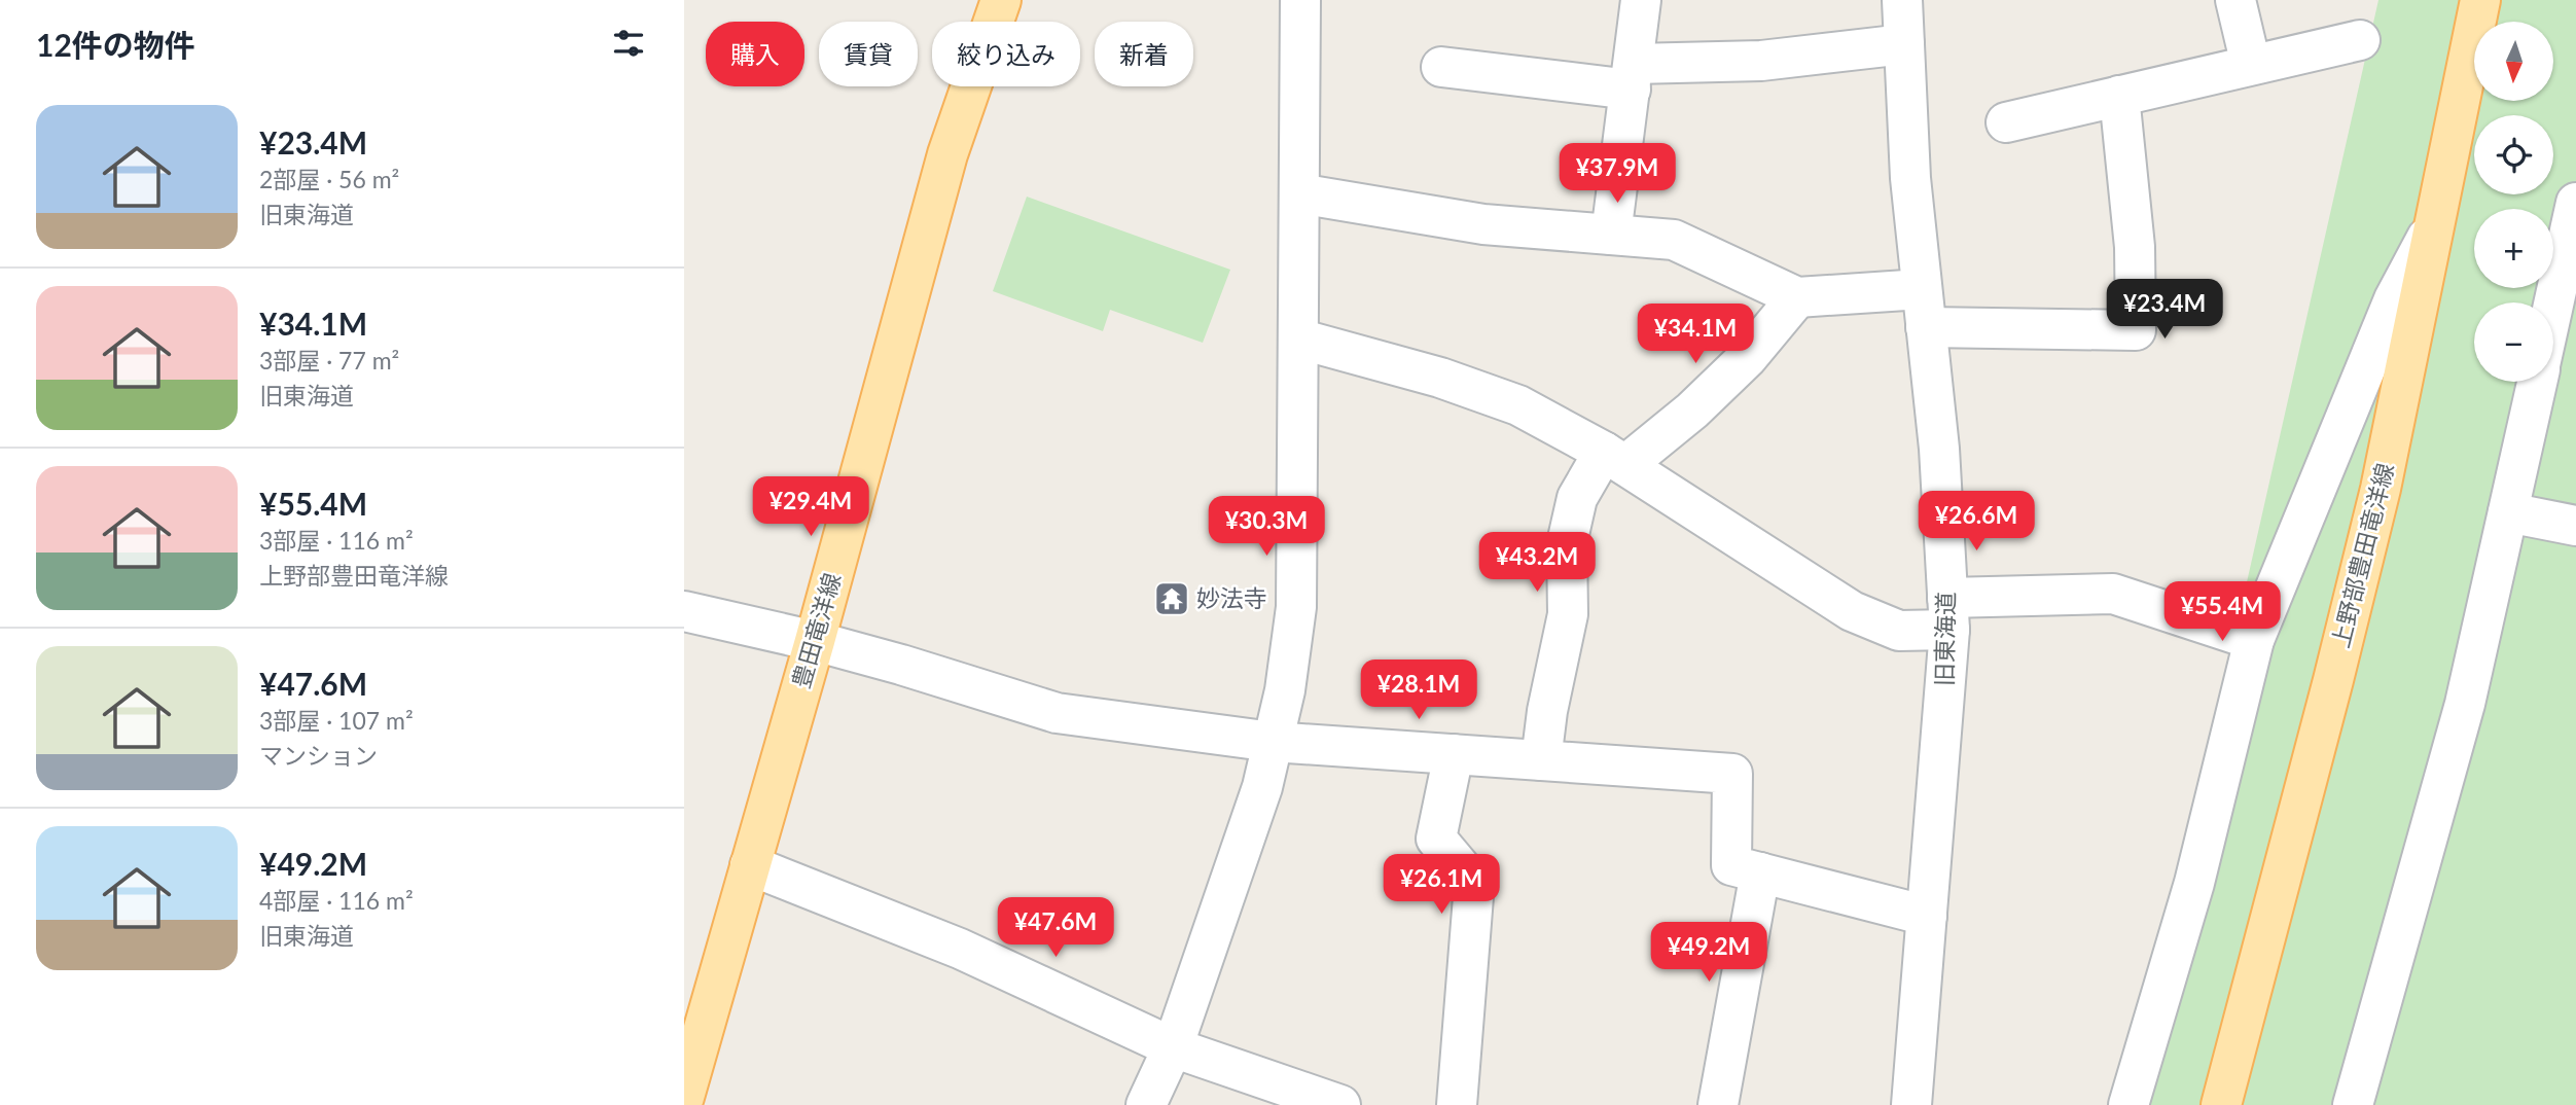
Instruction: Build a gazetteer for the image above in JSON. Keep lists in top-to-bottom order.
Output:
{
  "streets": {
    "main road": ["上野部豊田竜洋線", "豊田竜洋線"],
    "street": ["旧東海道"]
  },
  "places": {
    "temple": ["妙法寺"]
  },
  "north": "bottom",
  "page": {
    "heading": "12件の物件",
    "map_buttons": ["+", "−"],
    "chip": [
      "購入",
      "賃貸",
      "絞り込み",
      "新着"
    ],
    "list": [
      {
        "name": "¥23.4M",
        "note": "2部屋 · 56 m² · 旧東海道"
      },
      {
        "name": "¥34.1M",
        "note": "3部屋 · 77 m² · 旧東海道"
      },
      {
        "name": "¥55.4M",
        "note": "3部屋 · 116 m² · 上野部豊田竜洋線"
      },
      {
        "name": "¥47.6M",
        "note": "3部屋 · 107 m² · マンション"
      },
      {
        "name": "¥49.2M",
        "note": "4部屋 · 116 m² · 旧東海道"
      }
    ],
    "price": [
      "¥37.9M",
      "¥23.4M",
      "¥34.1M",
      "¥29.4M",
      "¥26.6M",
      "¥30.3M",
      "¥43.2M",
      "¥55.4M",
      "¥28.1M",
      "¥26.1M",
      "¥47.6M",
      "¥49.2M"
    ]
  }
}
